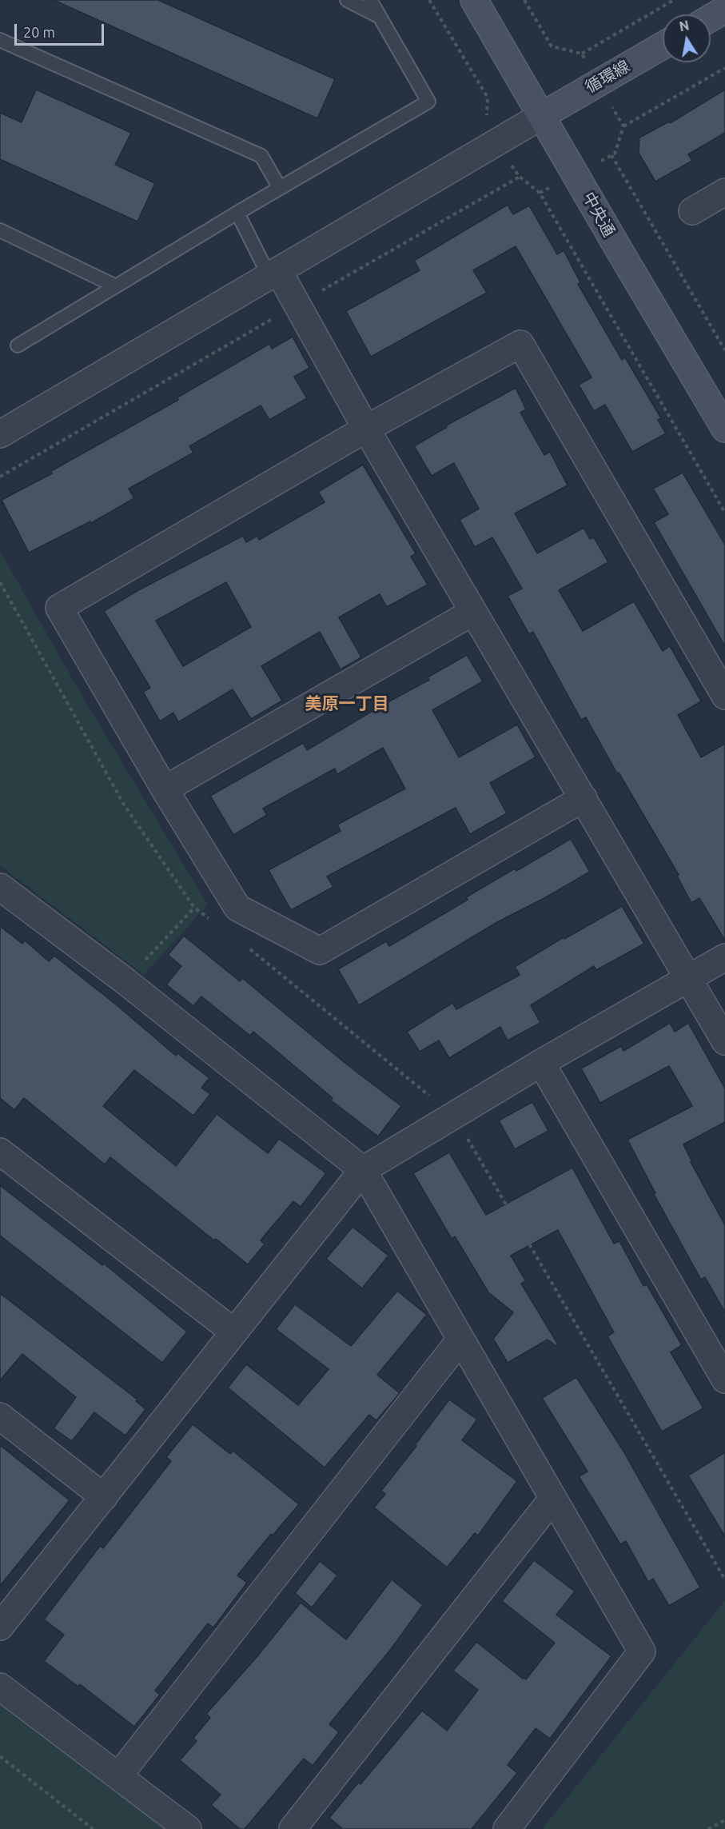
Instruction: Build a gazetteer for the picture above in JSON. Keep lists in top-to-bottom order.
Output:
{
  "streets": {
    "street": ["循環線", "中央通"]
  },
  "crossings": [
    ["循環線", "中央通"]
  ],
  "districts": ["美原一丁目"],
  "scale_bar": "20 m",
  "north": "top"
}
